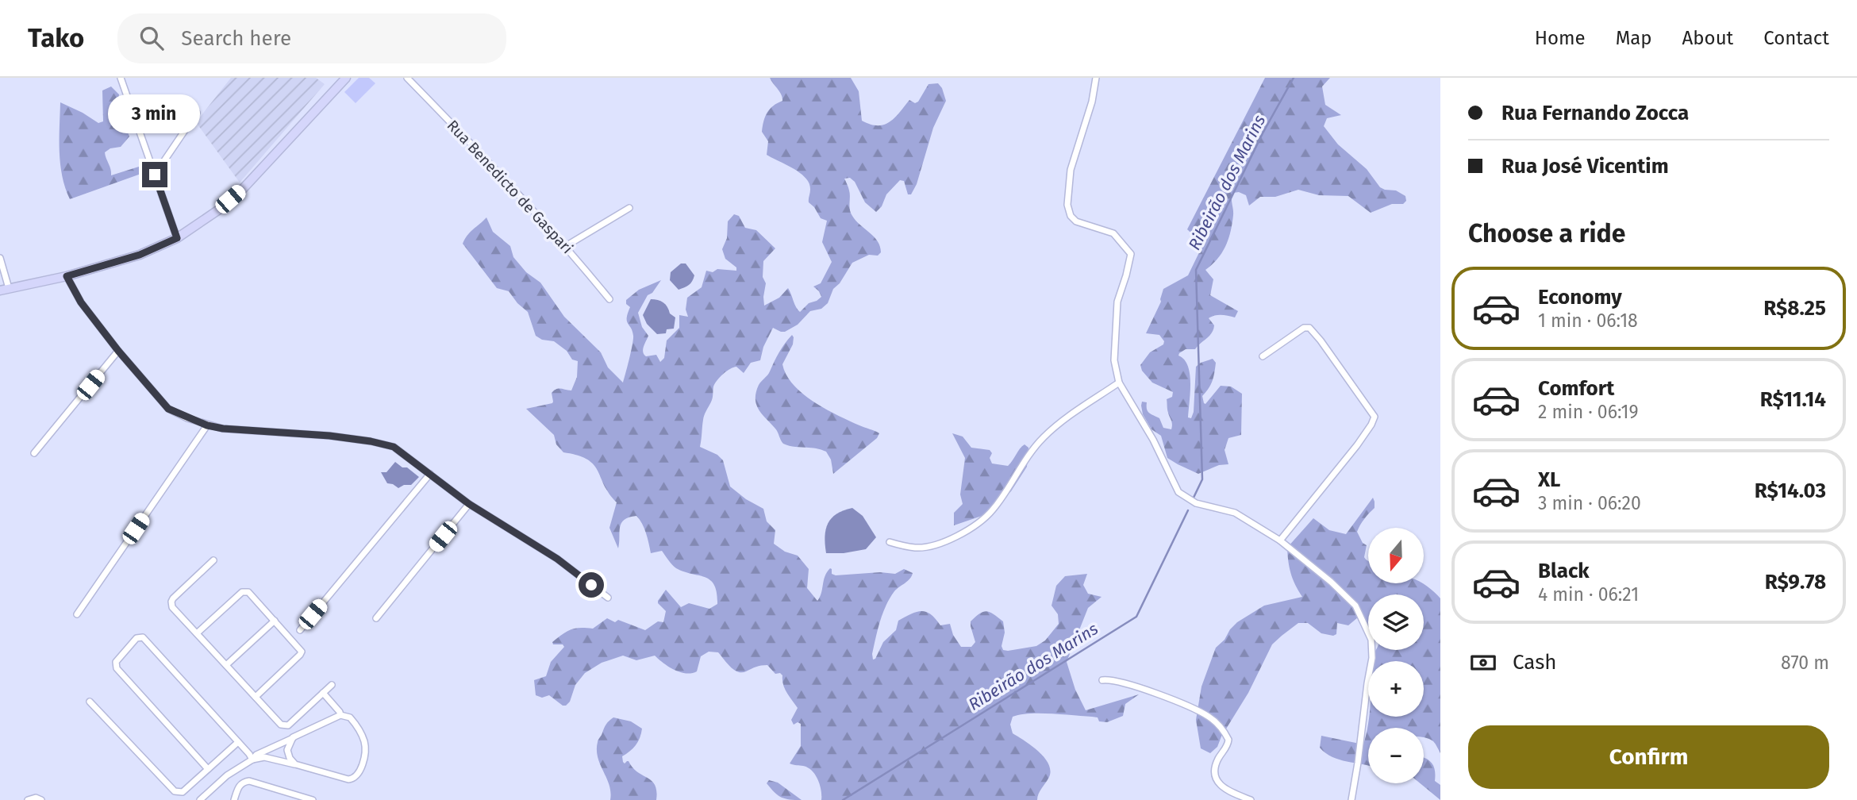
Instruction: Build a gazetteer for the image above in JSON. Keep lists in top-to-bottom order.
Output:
{
  "streets": {
    "street": ["Rua Benedicto de Gaspari"]
  },
  "water": ["Ribeirão dos Marins"],
  "north": "bottom",
  "page": {
    "header": "Tako",
    "search": "Search here",
    "nav": [
      "Home",
      "Map",
      "About",
      "Contact"
    ],
    "banner": ["Rua Fernando Zocca", "Rua José Vicentim"],
    "bubble": "3 min",
    "heading": "Choose a ride",
    "list": [
      {
        "name": "Economy",
        "note": "1 min · 06:18",
        "value": "R$8.25"
      },
      {
        "name": "Comfort",
        "note": "2 min · 06:19",
        "value": "R$11.14"
      },
      {
        "name": "XL",
        "note": "3 min · 06:20",
        "value": "R$14.03"
      },
      {
        "name": "Black",
        "note": "4 min · 06:21",
        "value": "R$9.78"
      }
    ],
    "map_buttons": ["+", "−"],
    "pay": ["Cash", "870 m"],
    "buttons": "Confirm"
  }
}
